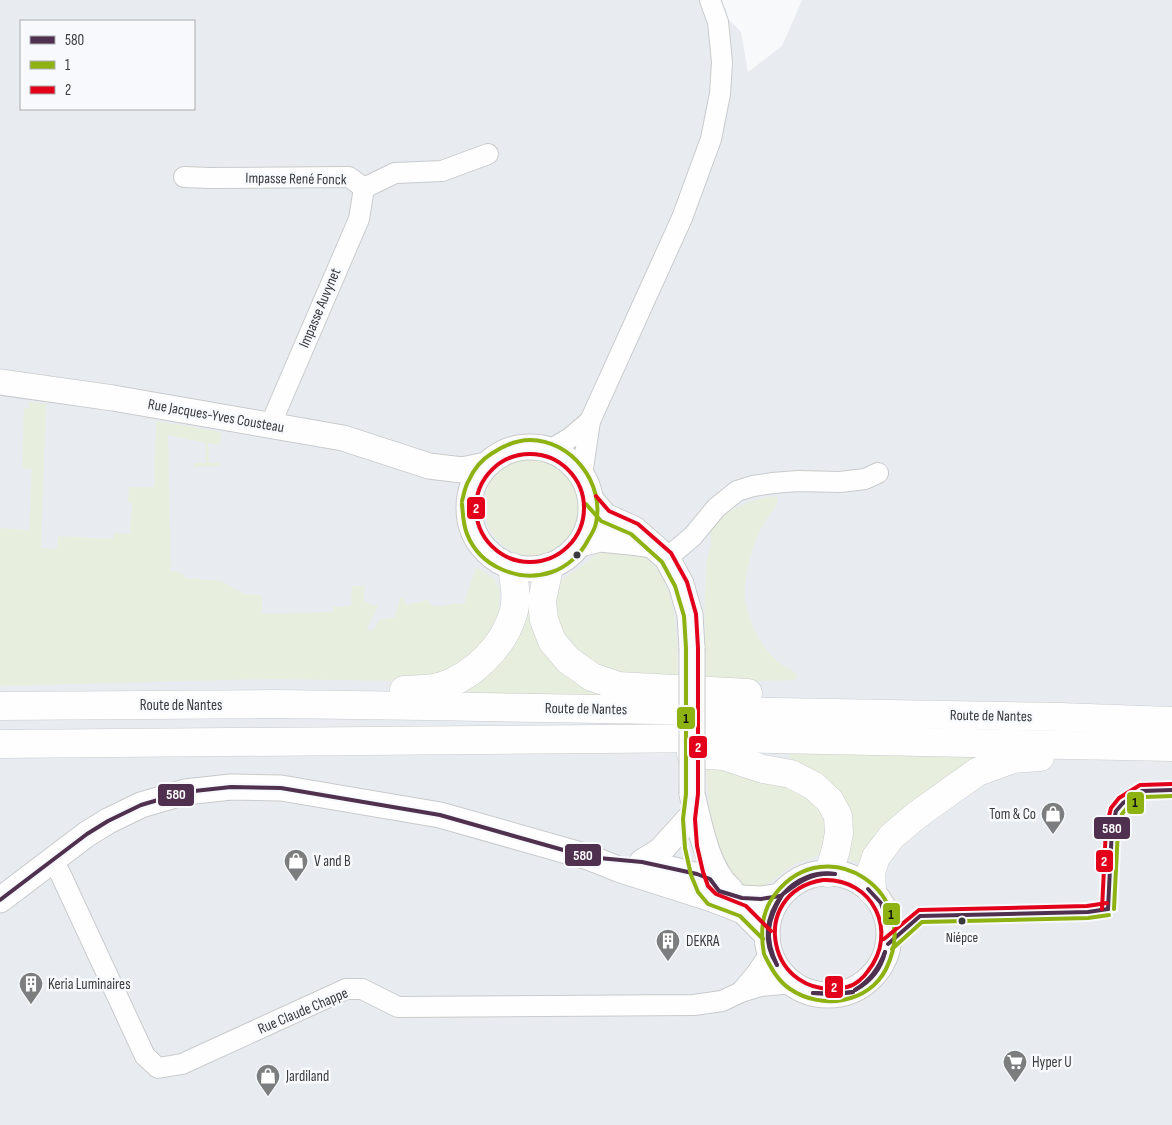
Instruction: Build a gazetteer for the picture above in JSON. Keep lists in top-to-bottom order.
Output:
{
  "streets": {
    "highway": ["Route de Nantes"],
    "street": [
      "Impasse René Fonck",
      "Impasse Auvynet",
      "Rue Jacques-Yves Cousteau",
      "Rue Claude Chappe"
    ]
  },
  "crossings": [
    ["Impasse René Fonck", "Impasse Auvynet"],
    ["Impasse Auvynet", "Rue Jacques-Yves Cousteau"]
  ],
  "places": {
    "shop": ["Tom & Co", "V and B", "Jardiland"],
    "other": ["Niépce"],
    "building": ["DEKRA", "Keria Luminaires"],
    "supermarket": ["Hyper U"]
  },
  "lines": ["transit line 1", "transit line 2", "transit line 580"],
  "legend": ["580", "1", "2"]
}
